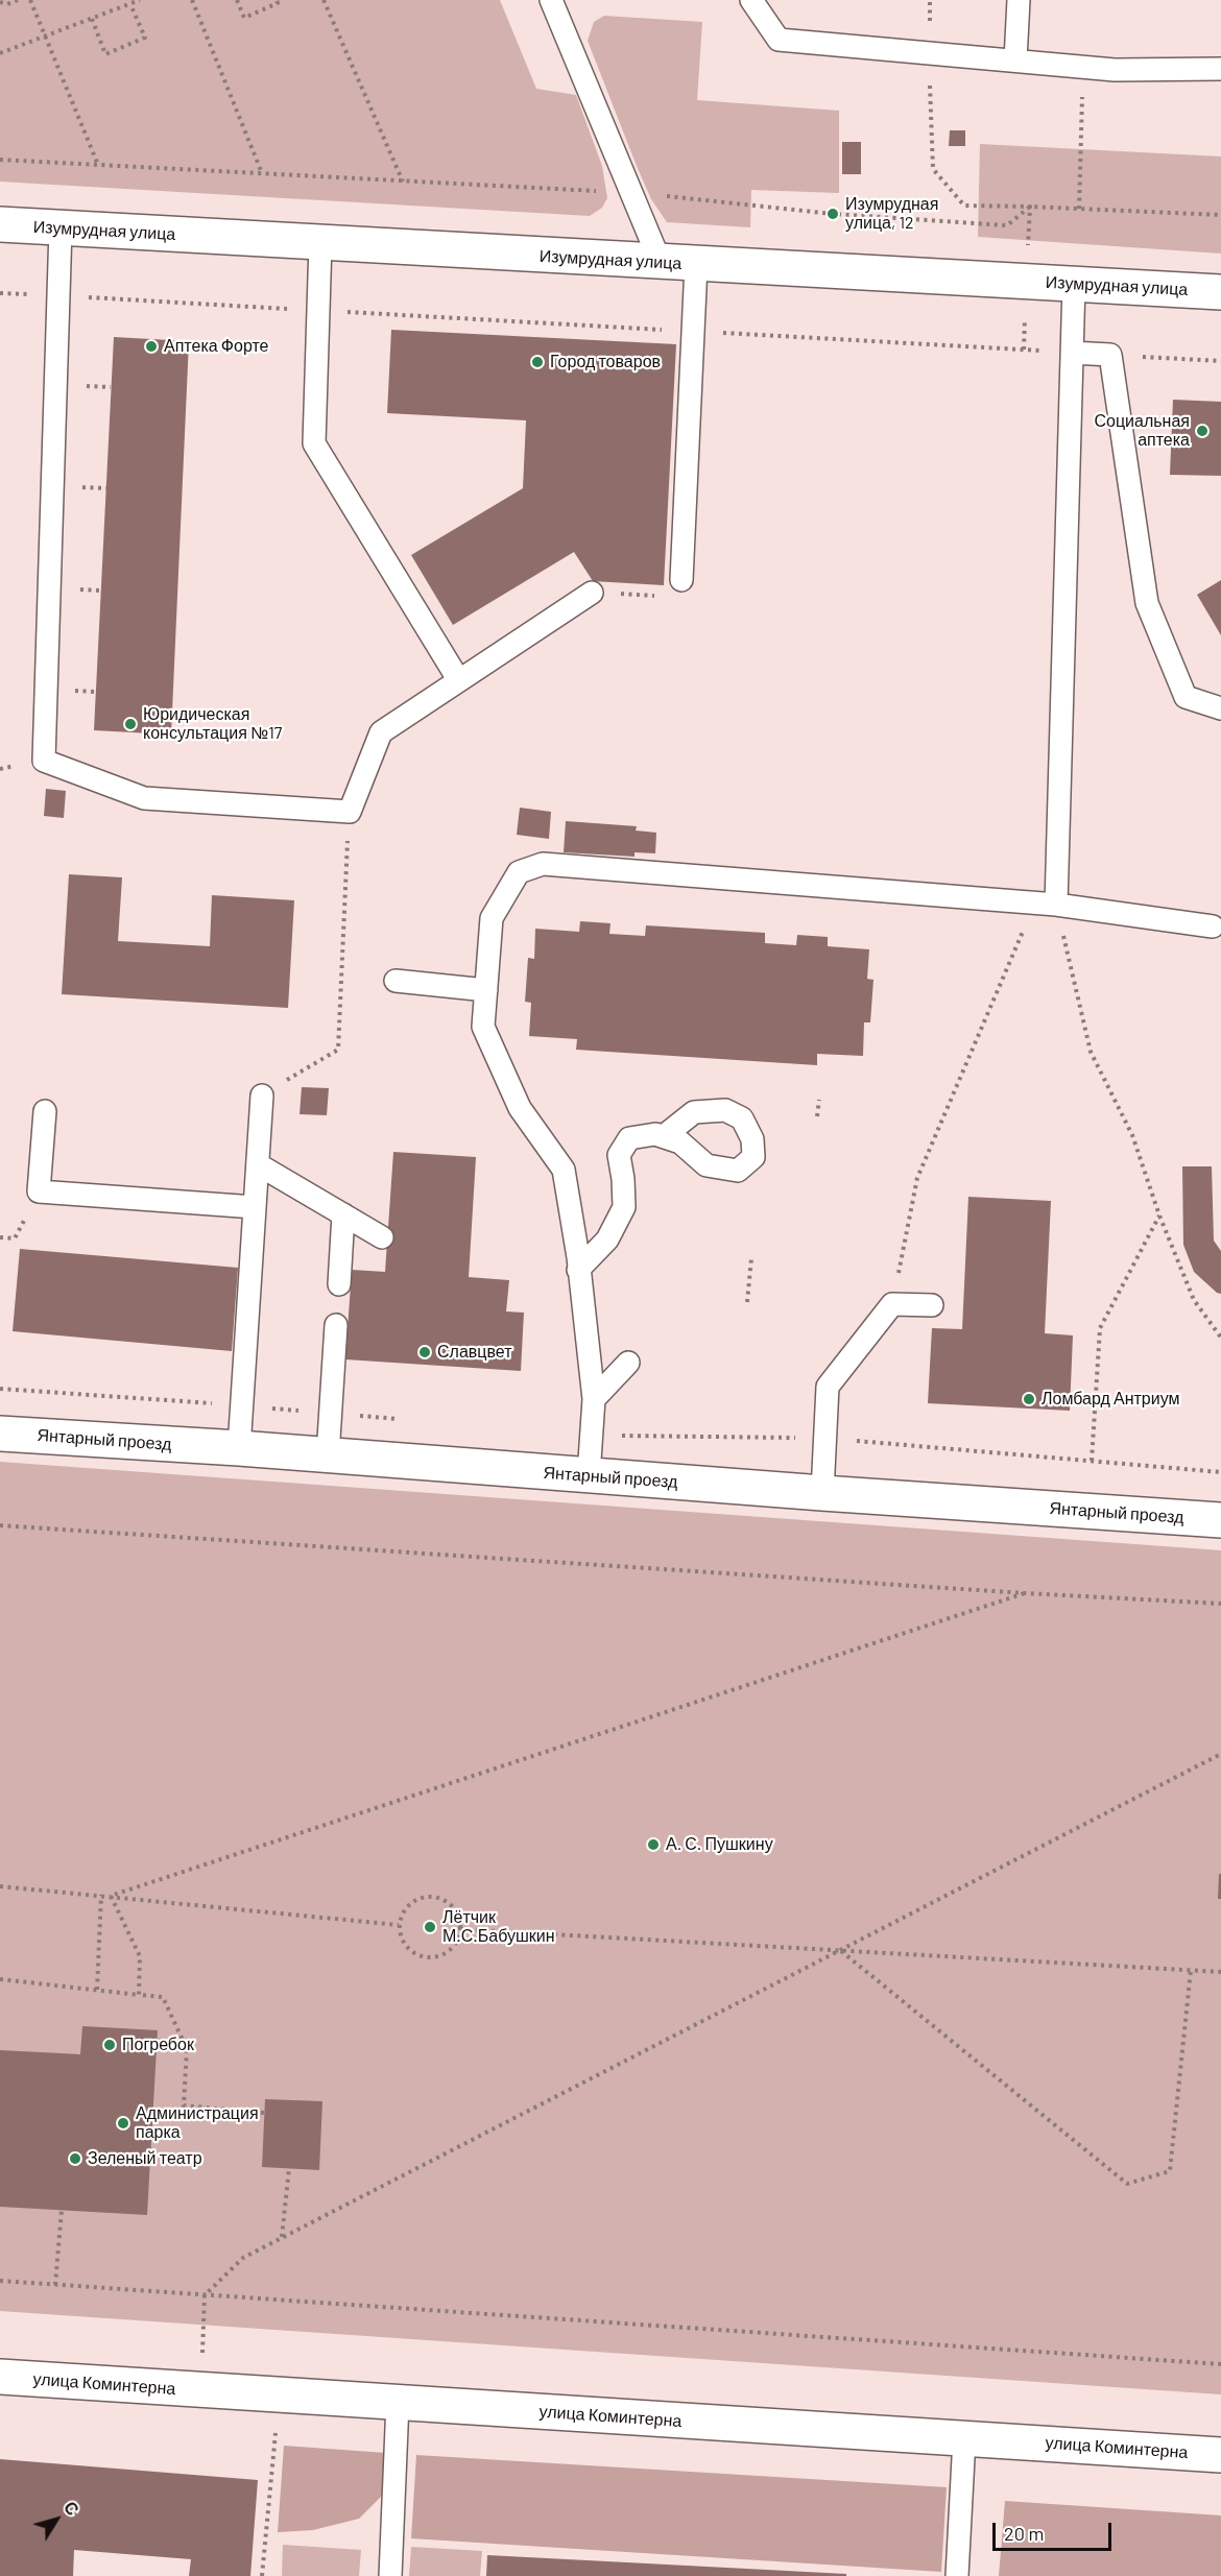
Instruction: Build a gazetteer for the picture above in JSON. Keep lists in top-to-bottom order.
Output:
{
  "streets": {
    "street": ["Изумрудная улица", "Янтарный проезд", "улица Коминтерна"]
  },
  "places": [
    "Изумрудная улица, 12",
    "Аптека Форте",
    "Город товаров",
    "Социальная аптека",
    "Юридическая консультация №17",
    "Славцвет",
    "Ломбард Антриум",
    "А. С. Пушкину",
    "Лётчик М.С.Бабушкин",
    "Погребок",
    "Администрация парка",
    "Зеленый театр"
  ],
  "scale_bar": "20 m",
  "north": "top right"
}
